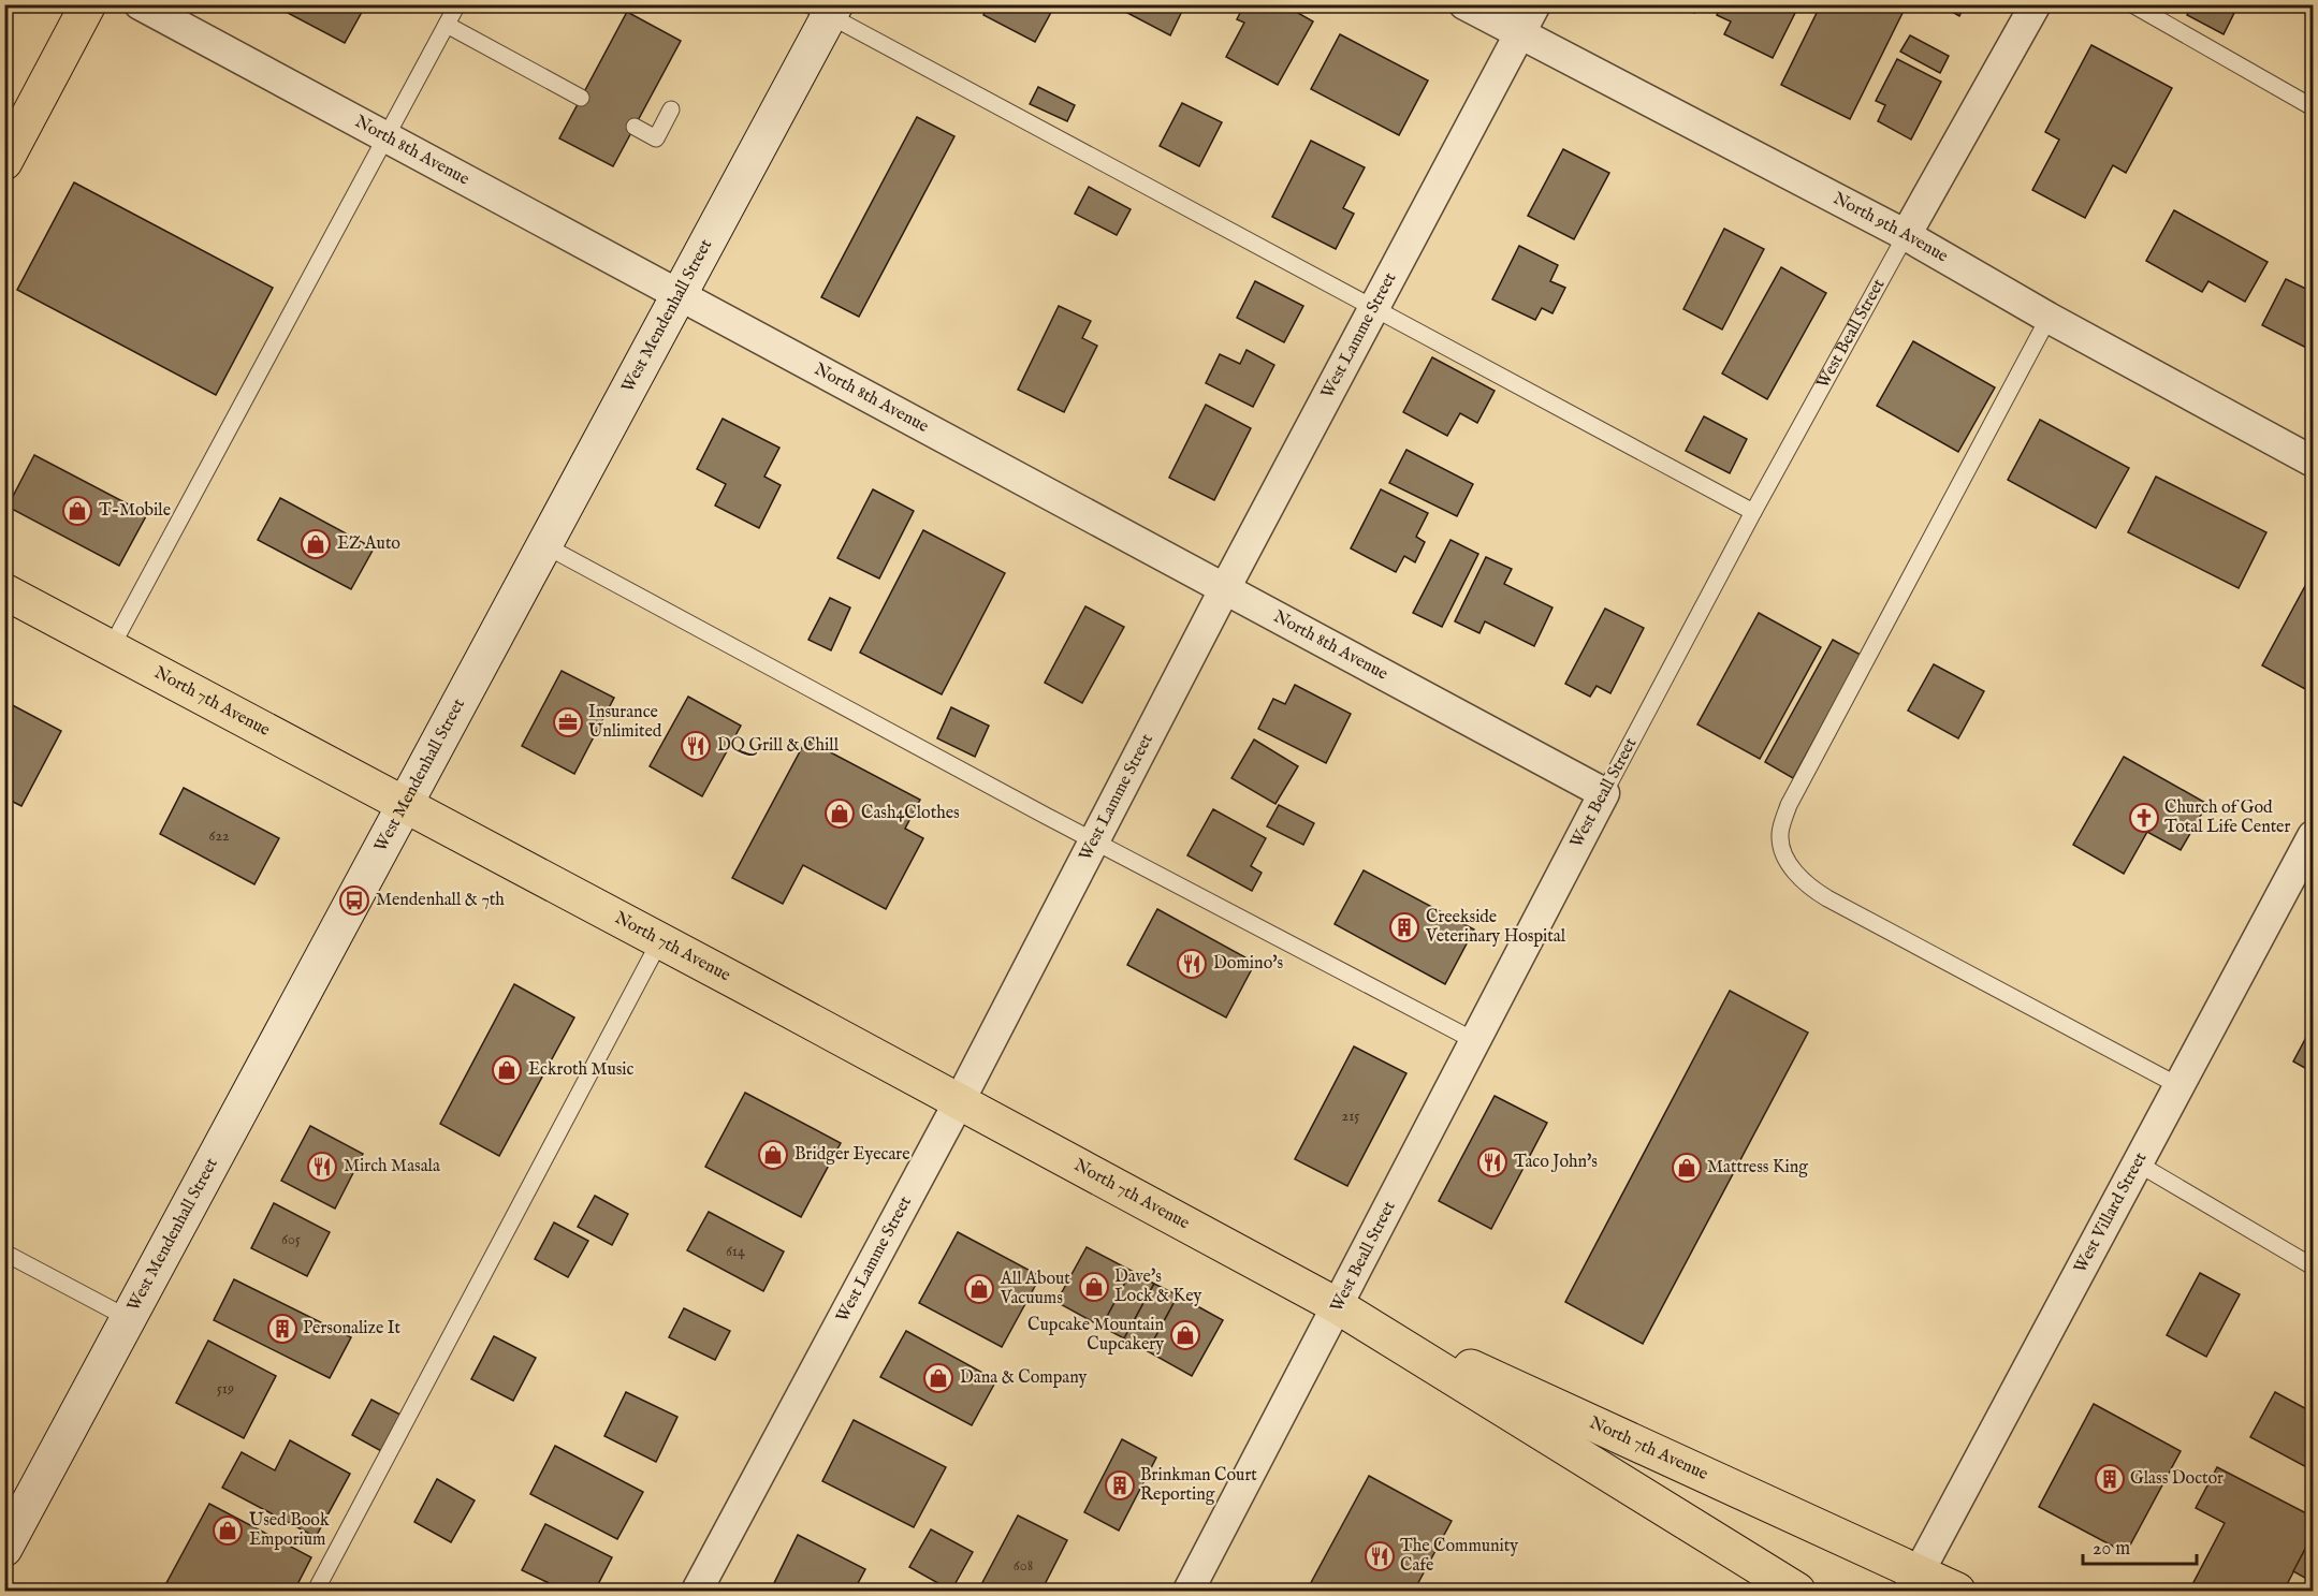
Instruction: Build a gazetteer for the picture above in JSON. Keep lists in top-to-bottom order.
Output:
{
  "streets": {
    "main road": ["North 7th Avenue"],
    "street": [
      "North 8th Avenue",
      "North 9th Avenue",
      "West Mendenhall Street",
      "West Beall Street",
      "West Lamme Street",
      "West Villard Street"
    ]
  },
  "crossings": [
    ["North 8th Avenue", "West Mendenhall Street"],
    ["North 8th Avenue", "West Beall Street"],
    ["North 8th Avenue", "West Lamme Street"],
    ["North 9th Avenue", "West Beall Street"],
    ["North 9th Avenue", "West Lamme Street"],
    ["West Mendenhall Street", "North 7th Avenue"],
    ["West Beall Street", "North 7th Avenue"],
    ["West Lamme Street", "North 7th Avenue"],
    ["North 7th Avenue", "West Villard Street"]
  ],
  "places": {
    "shop": [
      "T-Mobile",
      "EZ Auto",
      "Cash4Clothes",
      "Eckroth Music",
      "Bridger Eyecare",
      "Mattress King",
      "Dave's Lock & Key",
      "All About Vacuums",
      "Cupcake Mountain Cupcakery",
      "Dana & Company",
      "Used Book Emporium"
    ],
    "office": ["Insurance Unlimited"],
    "restaurant": [
      "DQ Grill & Chill",
      "Domino's",
      "Taco John's",
      "Mirch Masala",
      "The Community Cafe"
    ],
    "church": ["Church of God Total Life Center"],
    "bus stop": ["Mendenhall & 7th"],
    "building": [
      "Creekside Veterinary Hospital",
      "Personalize It",
      "Glass Doctor",
      "Brinkman Court Reporting"
    ]
  },
  "house_numbers": [
    "622",
    "215",
    "605",
    "614",
    "519",
    "608"
  ],
  "scale_bar": "20 m"
}
